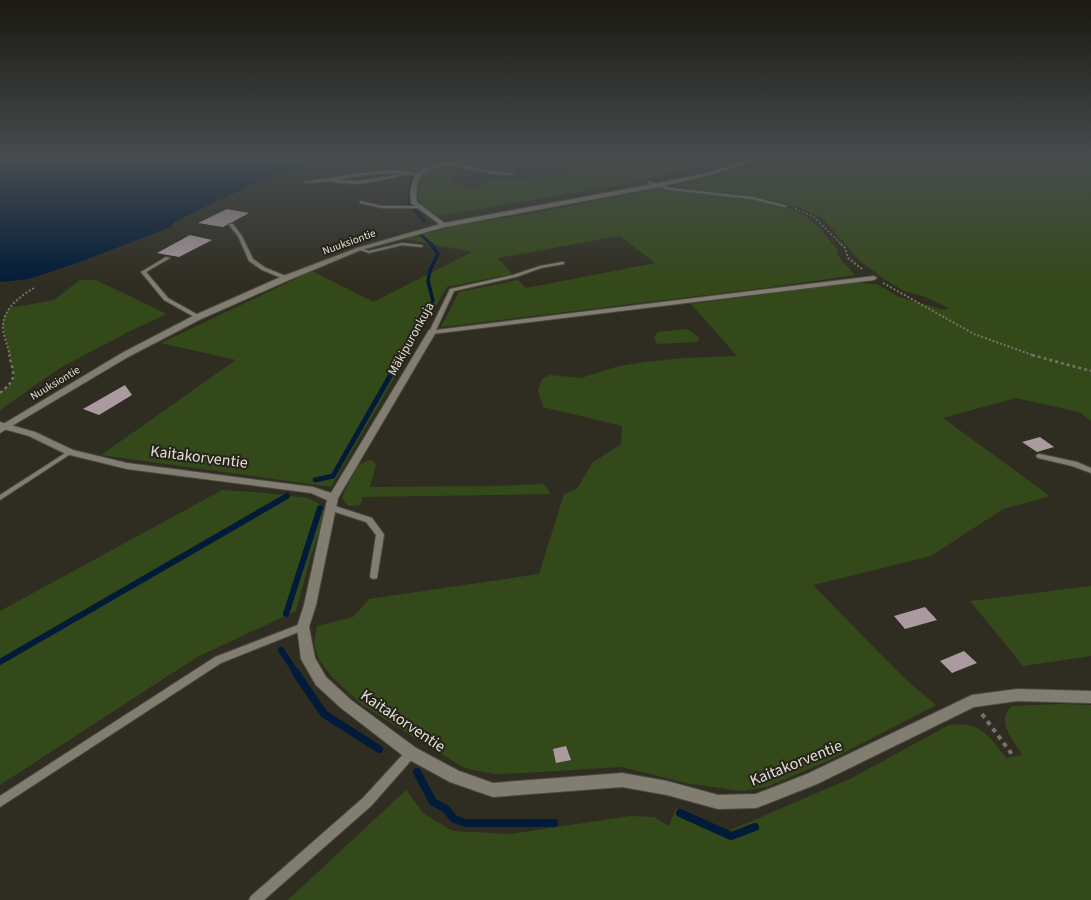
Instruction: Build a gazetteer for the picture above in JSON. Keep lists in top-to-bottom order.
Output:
{
  "streets": {
    "street": ["Nuuksiontie", "Mäkipuronkuja", "Kaitakorventie"]
  },
  "crossings": [
    ["Nuuksiontie", "Kaitakorventie"],
    ["Mäkipuronkuja", "Kaitakorventie"]
  ]
}
